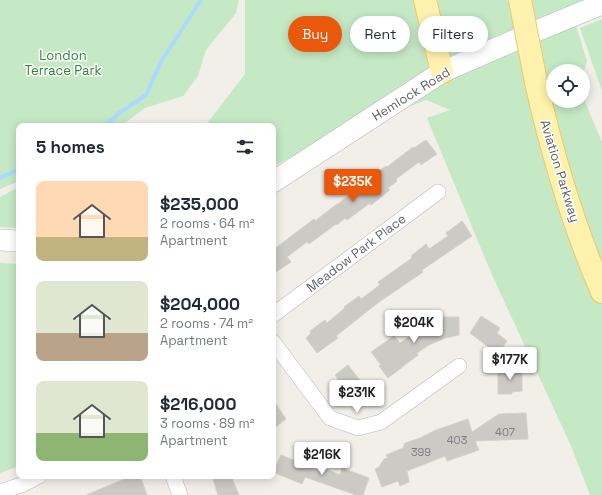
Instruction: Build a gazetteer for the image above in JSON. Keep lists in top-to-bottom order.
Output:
{
  "streets": {
    "main road": ["Aviation Parkway"],
    "street": ["Hemlock Road", "Meadow Park Place"]
  },
  "parks": ["London Terrace Park"],
  "house_numbers": ["407", "403", "399"],
  "page": {
    "chip": ["Buy", "Rent", "Filters"],
    "heading": "5 homes",
    "price": [
      "$235K",
      "$204K",
      "$177K",
      "$231K",
      "$216K"
    ],
    "list": [
      {
        "name": "$235,000",
        "note": "2 rooms · 64 m² · Apartment"
      },
      {
        "name": "$204,000",
        "note": "2 rooms · 74 m² · Apartment"
      },
      {
        "name": "$216,000",
        "note": "3 rooms · 89 m² · Apartment"
      }
    ]
  }
}
